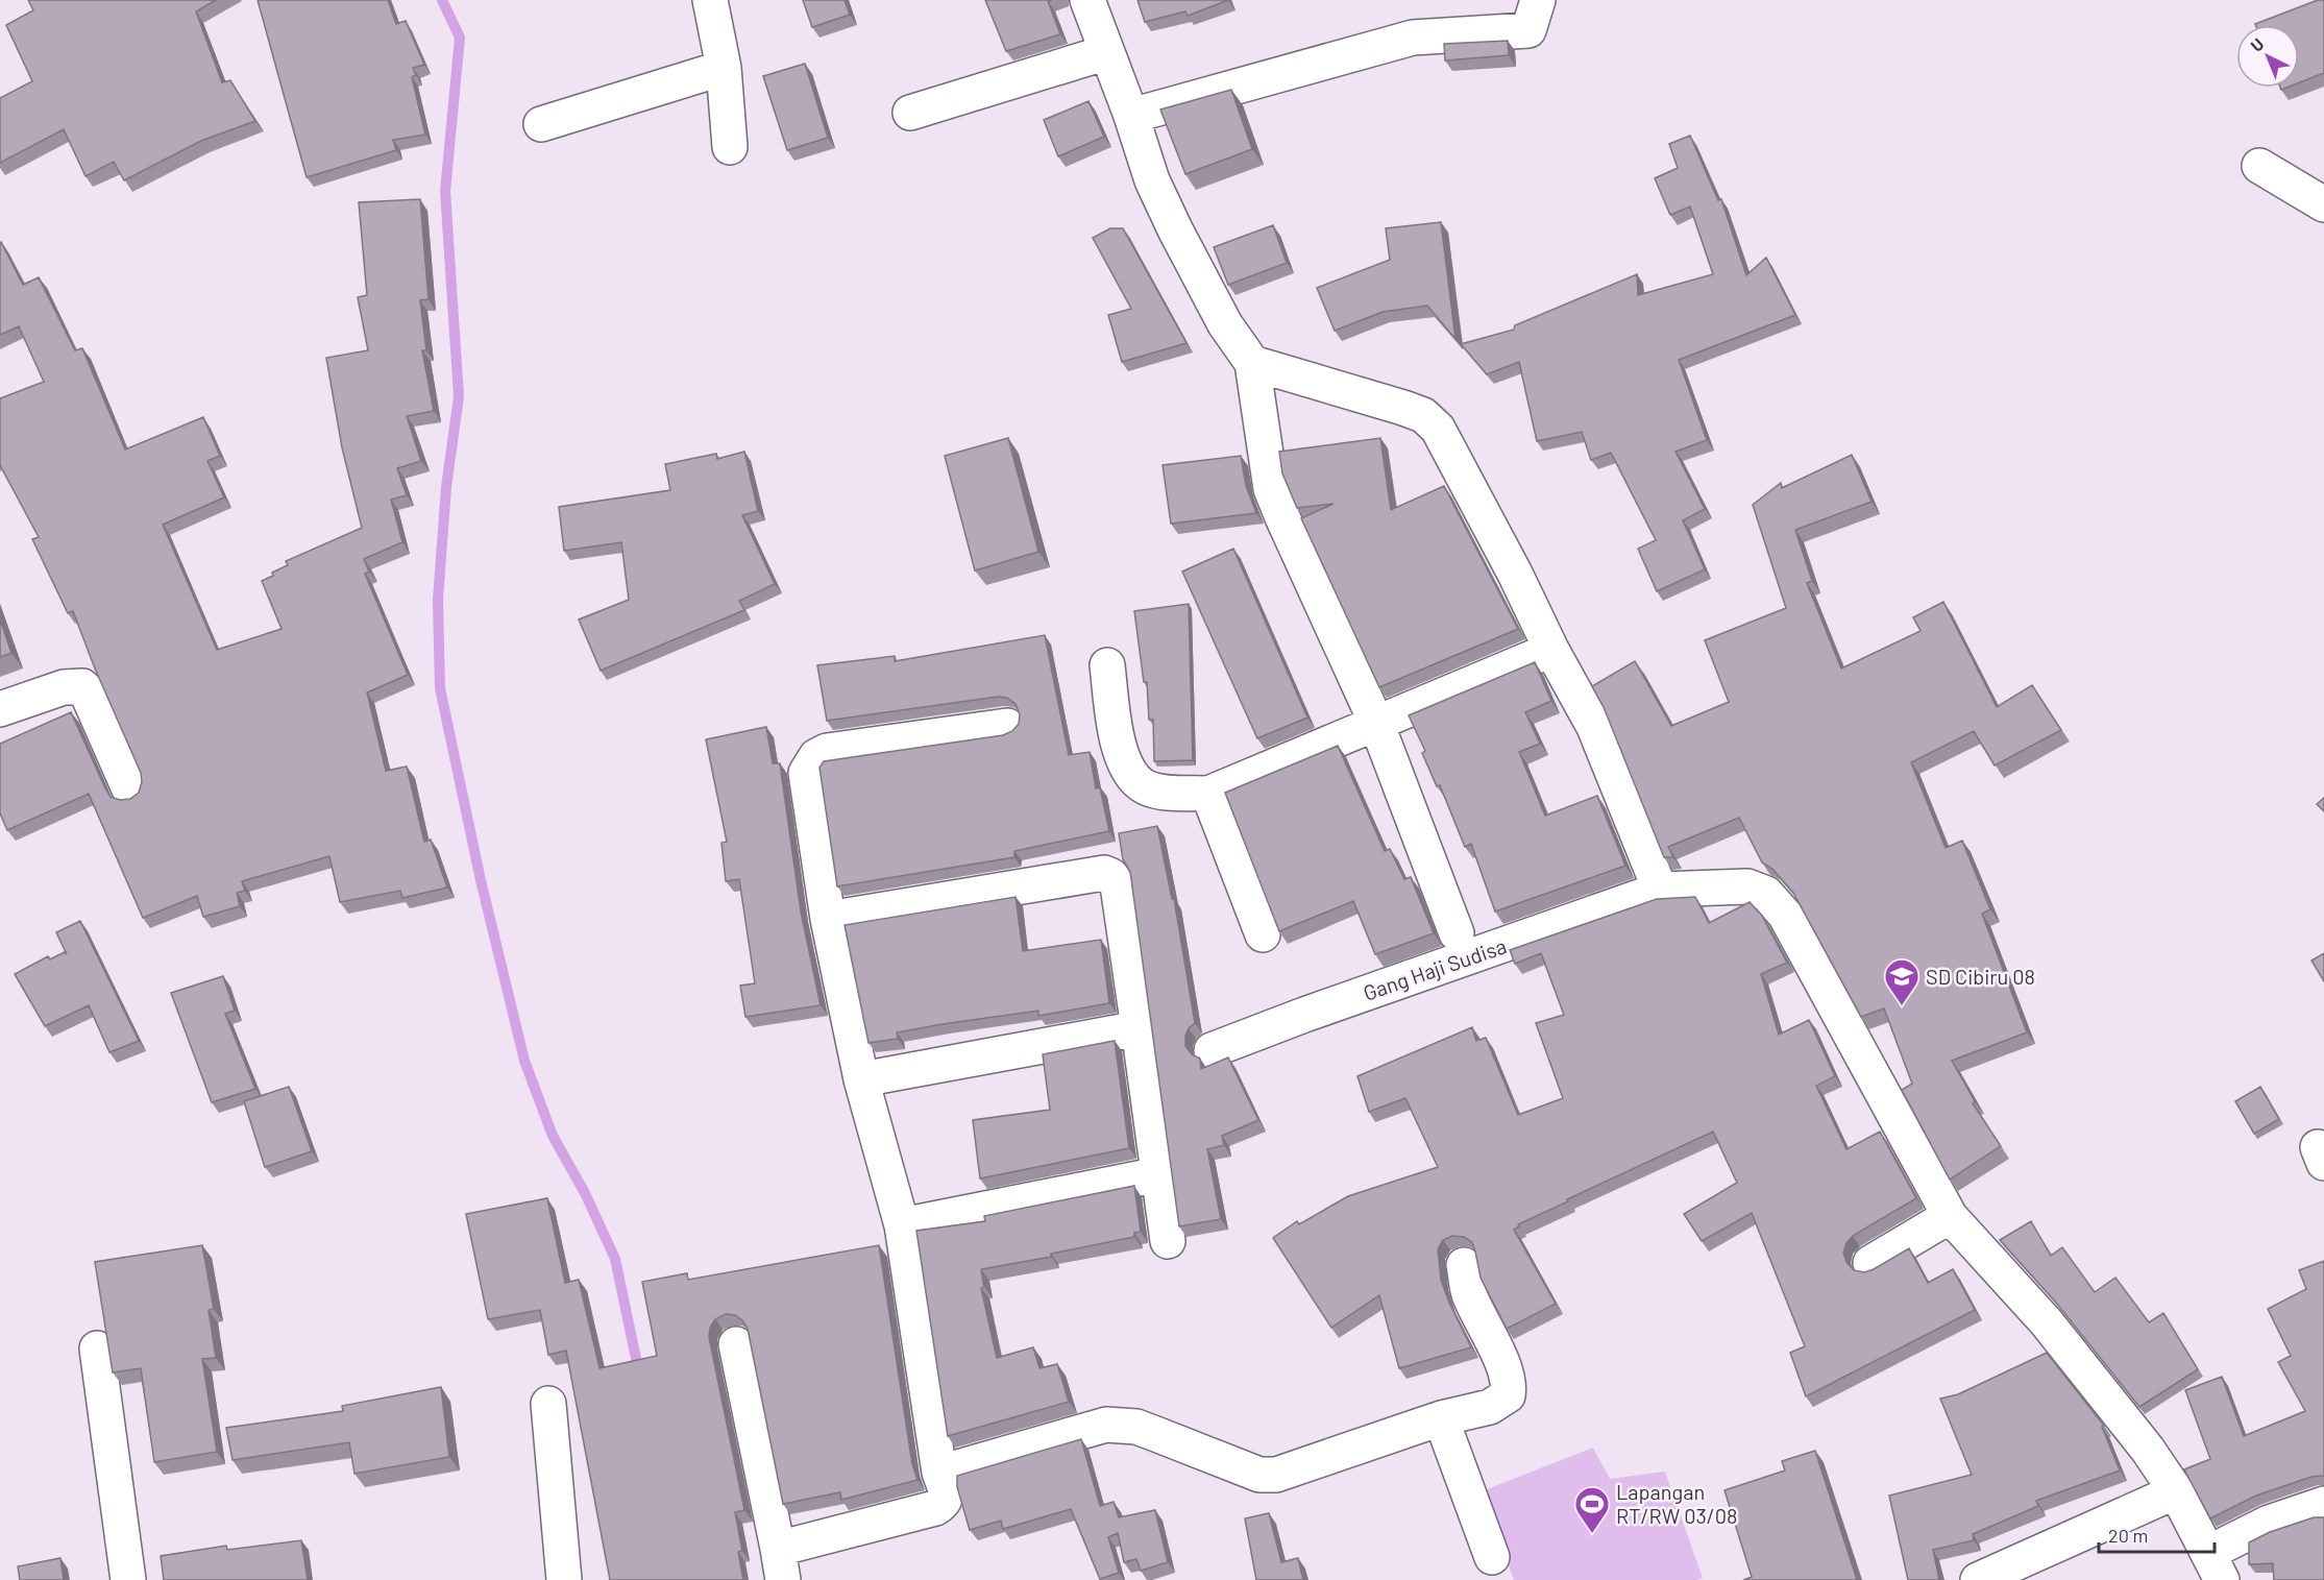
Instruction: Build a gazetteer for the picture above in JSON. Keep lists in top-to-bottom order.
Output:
{
  "streets": {
    "street": ["Gang Haji Sudisa"]
  },
  "places": {
    "school or university": ["SD Cibiru 08"],
    "sports": ["Lapangan RT/RW 03/08"]
  },
  "scale_bar": "20 m",
  "north": "top left"
}
